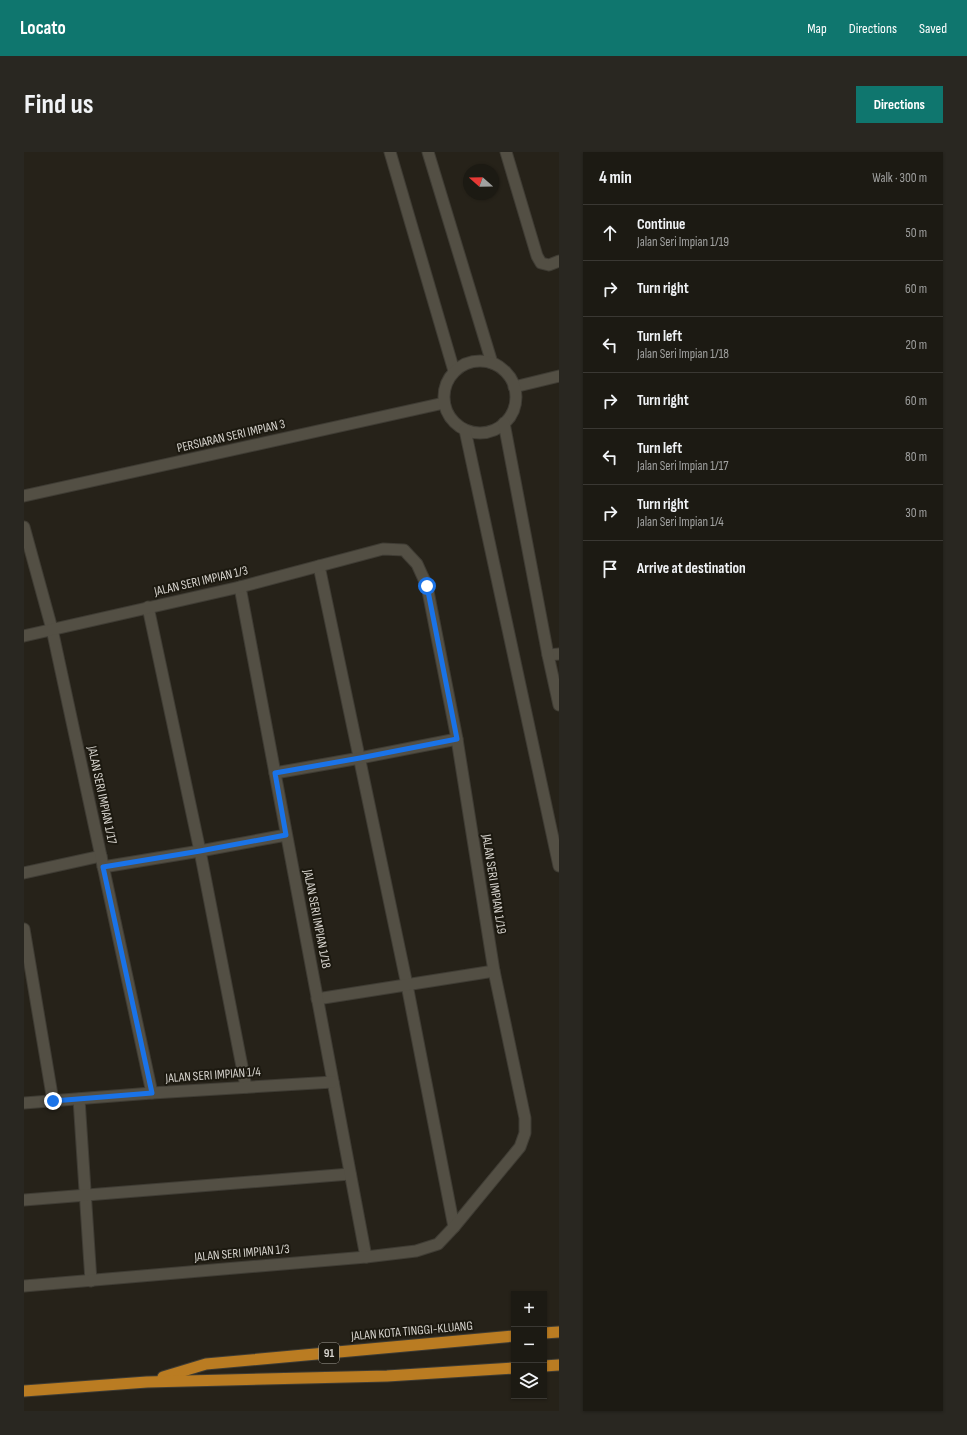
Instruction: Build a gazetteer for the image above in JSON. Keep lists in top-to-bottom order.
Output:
{
  "streets": {
    "highway": ["JALAN KOTA TINGGI-KLUANG", "91"],
    "street": [
      "PERSIARAN SERI IMPIAN 3",
      "JALAN SERI IMPIAN 1/3",
      "JALAN SERI IMPIAN 1/17",
      "JALAN SERI IMPIAN 1/19",
      "JALAN SERI IMPIAN 1/18",
      "JALAN SERI IMPIAN 1/4"
    ]
  },
  "crossings": [
    ["JALAN SERI IMPIAN 1/3", "JALAN SERI IMPIAN 1/17"],
    ["JALAN SERI IMPIAN 1/3", "JALAN SERI IMPIAN 1/19"],
    ["JALAN SERI IMPIAN 1/3", "JALAN SERI IMPIAN 1/18"],
    ["JALAN SERI IMPIAN 1/17", "JALAN SERI IMPIAN 1/4"],
    ["JALAN SERI IMPIAN 1/18", "JALAN SERI IMPIAN 1/4"]
  ],
  "north": "left",
  "page": {
    "header": "Locato",
    "nav": ["Map", "Directions", "Saved"],
    "buttons": "Directions",
    "title": "Find us",
    "heading": ["4 min", "Walk · 300 m"],
    "list": [
      ["Continue", "Jalan Seri Impian 1/19", "50 m"],
      ["Turn right", "60 m"],
      ["Turn left", "Jalan Seri Impian 1/18", "20 m"],
      ["Turn right", "60 m"],
      ["Turn left", "Jalan Seri Impian 1/17", "80 m"],
      ["Turn right", "Jalan Seri Impian 1/4", "30 m"],
      "Arrive at destination"
    ],
    "map_buttons": ["+", "−"]
  }
}
